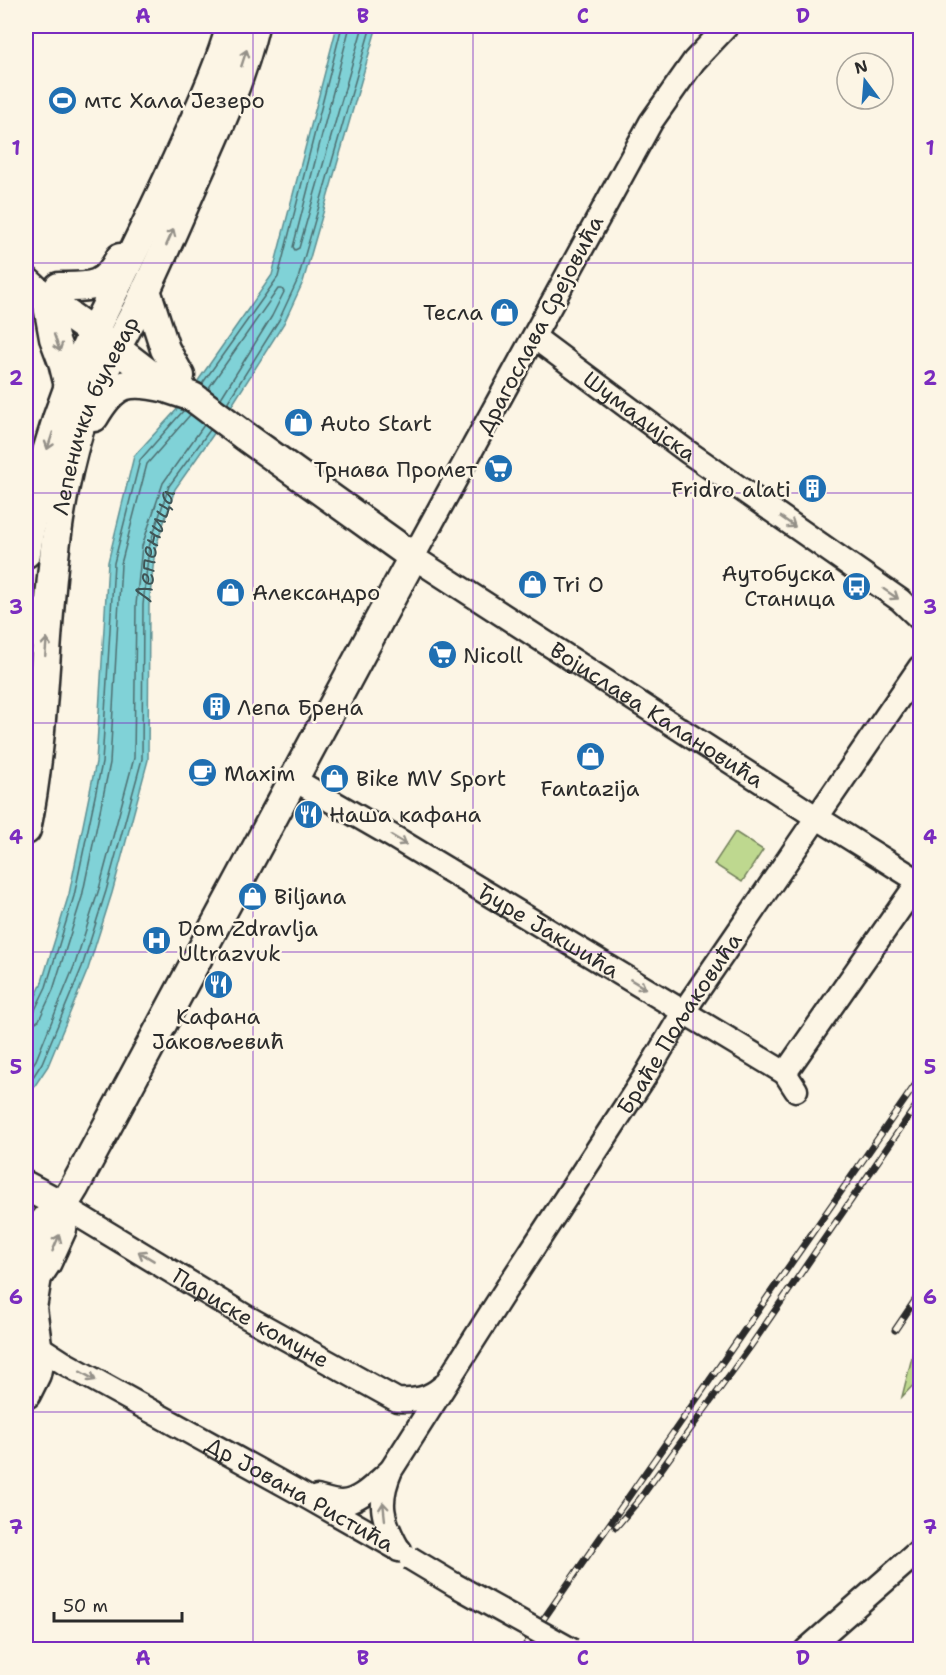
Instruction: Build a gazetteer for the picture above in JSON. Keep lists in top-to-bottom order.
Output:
{
  "streets": {
    "main road": ["Драгослава Срејовића", "Лепенички булевар", "Војислава Калановића"],
    "street": [
      "Шумадијска",
      "Ђуре Јакшића",
      "Браће Пољаковића",
      "Париске комуне",
      "Др Јована Ристића"
    ]
  },
  "crossings": [
    ["Драгослава Срејовића", "Шумадијска"],
    ["Драгослава Срејовића", "Војислава Калановића"],
    ["Драгослава Срејовића", "Ђуре Јакшића"],
    ["Драгослава Срејовића", "Париске комуне"],
    ["Драгослава Срејовића", "Др Јована Ристића"],
    ["Лепенички булевар", "Војислава Калановића"],
    ["Војислава Калановића", "Ђуре Јакшића"],
    ["Војислава Калановића", "Браће Пољаковића"],
    ["Ђуре Јакшића", "Браће Пољаковића"]
  ],
  "one_way": [
    "Шумадијска",
    "Ђуре Јакшића",
    "Париске комуне",
    "Др Јована Ристића"
  ],
  "water": ["Лепеница"],
  "places": {
    "sports": ["мтс Хала Језеро"],
    "shop": [
      "Тесла",
      "Auto Start",
      "Tri O",
      "Александро",
      "Fantazija",
      "Bike MV Sport",
      "Biljana"
    ],
    "supermarket": ["Трнава Промет", "Nicoll"],
    "building": ["Fridro alati", "Лепа Брена"],
    "bus stop": ["Аутобуска Станица"],
    "cafe": ["Maxim"],
    "restaurant": ["Наша кафана", "Кафана Јаковљевић"],
    "hospital": ["Dom Zdravlja Ultrazvuk"]
  },
  "scale_bar": "50 m",
  "north": "top",
  "grid": {
    "columns": [
      "A",
      "B",
      "C",
      "D"
    ],
    "rows": [
      "1",
      "2",
      "3",
      "4",
      "5",
      "6",
      "7"
    ]
  }
}
